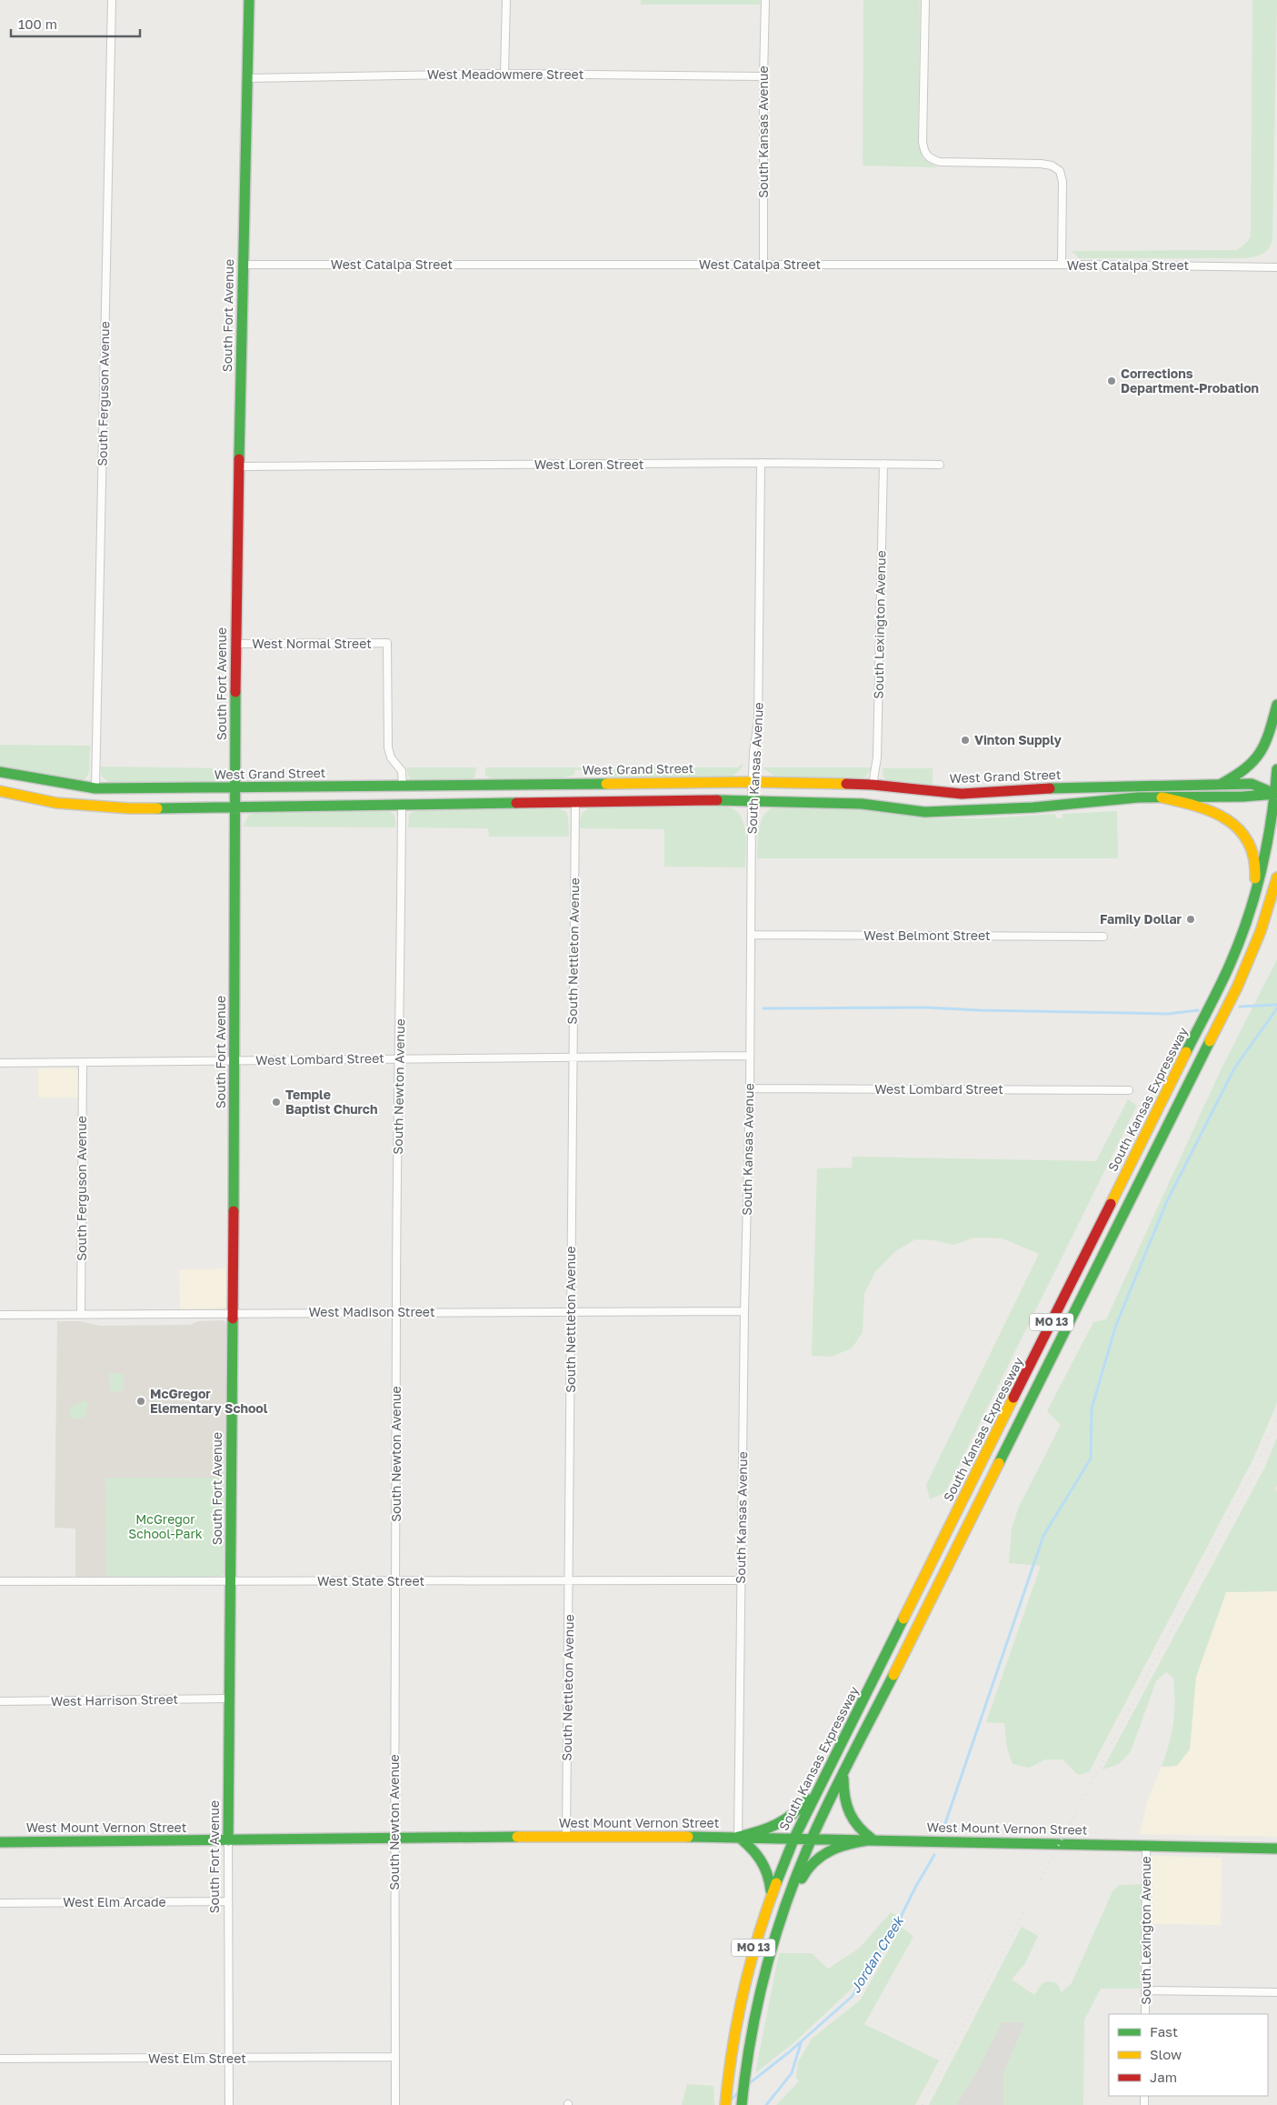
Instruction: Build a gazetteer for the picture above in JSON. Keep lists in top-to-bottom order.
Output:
{
  "streets": {
    "main road": [
      "South Fort Avenue",
      "West Grand Street",
      "South Kansas Expressway",
      "MO 13",
      "West Mount Vernon Street"
    ],
    "street": [
      "West Meadowmere Street",
      "South Kansas Avenue",
      "West Catalpa Street",
      "South Ferguson Avenue",
      "West Loren Street",
      "South Lexington Avenue",
      "West Normal Street",
      "West Belmont Street",
      "South Nettleton Avenue",
      "West Lombard Street",
      "South Newton Avenue",
      "West Madison Street",
      "West State Street",
      "West Harrison Street",
      "West Elm Arcade",
      "West Elm Street"
    ]
  },
  "crossings": [
    ["West Meadowmere Street", "South Kansas Avenue"],
    ["West Meadowmere Street", "South Fort Avenue"],
    ["South Kansas Avenue", "West Catalpa Street"],
    ["South Kansas Avenue", "West Loren Street"],
    ["South Kansas Avenue", "West Grand Street"],
    ["South Kansas Avenue", "West Belmont Street"],
    ["South Kansas Avenue", "West Lombard Street"],
    ["South Kansas Avenue", "West Madison Street"],
    ["South Kansas Avenue", "West State Street"],
    ["South Kansas Avenue", "West Mount Vernon Street"],
    ["West Catalpa Street", "South Fort Avenue"],
    ["South Fort Avenue", "West Loren Street"],
    ["South Fort Avenue", "West Normal Street"],
    ["South Fort Avenue", "West Grand Street"],
    ["South Fort Avenue", "West Lombard Street"],
    ["South Fort Avenue", "West Madison Street"],
    ["South Fort Avenue", "West State Street"],
    ["South Fort Avenue", "West Harrison Street"],
    ["South Fort Avenue", "West Mount Vernon Street"],
    ["South Fort Avenue", "West Elm Arcade"],
    ["South Fort Avenue", "West Elm Street"],
    ["South Ferguson Avenue", "West Grand Street"],
    ["South Ferguson Avenue", "West Lombard Street"],
    ["South Ferguson Avenue", "West Madison Street"],
    ["West Loren Street", "South Lexington Avenue"],
    ["South Lexington Avenue", "West Grand Street"],
    ["South Lexington Avenue", "West Mount Vernon Street"],
    ["West Normal Street", "West Grand Street"],
    ["West Grand Street", "South Kansas Expressway"],
    ["South Nettleton Avenue", "West Lombard Street"],
    ["South Nettleton Avenue", "West Madison Street"],
    ["South Nettleton Avenue", "West State Street"],
    ["South Nettleton Avenue", "West Mount Vernon Street"],
    ["West Lombard Street", "South Newton Avenue"],
    ["South Newton Avenue", "West Madison Street"],
    ["South Newton Avenue", "West State Street"],
    ["South Newton Avenue", "West Mount Vernon Street"],
    ["South Newton Avenue", "West Elm Street"],
    ["South Kansas Expressway", "West Mount Vernon Street"],
    ["MO 13", "West Mount Vernon Street"]
  ],
  "water": ["Jordan Creek"],
  "parks": ["McGregor School-Park"],
  "places": [
    "Corrections Department-Probation",
    "Vinton Supply",
    "Family Dollar",
    "Temple Baptist Church",
    "McGregor Elementary School"
  ],
  "legend": ["Fast", "Slow", "Jam"],
  "scale_bar": "100 m"
}
